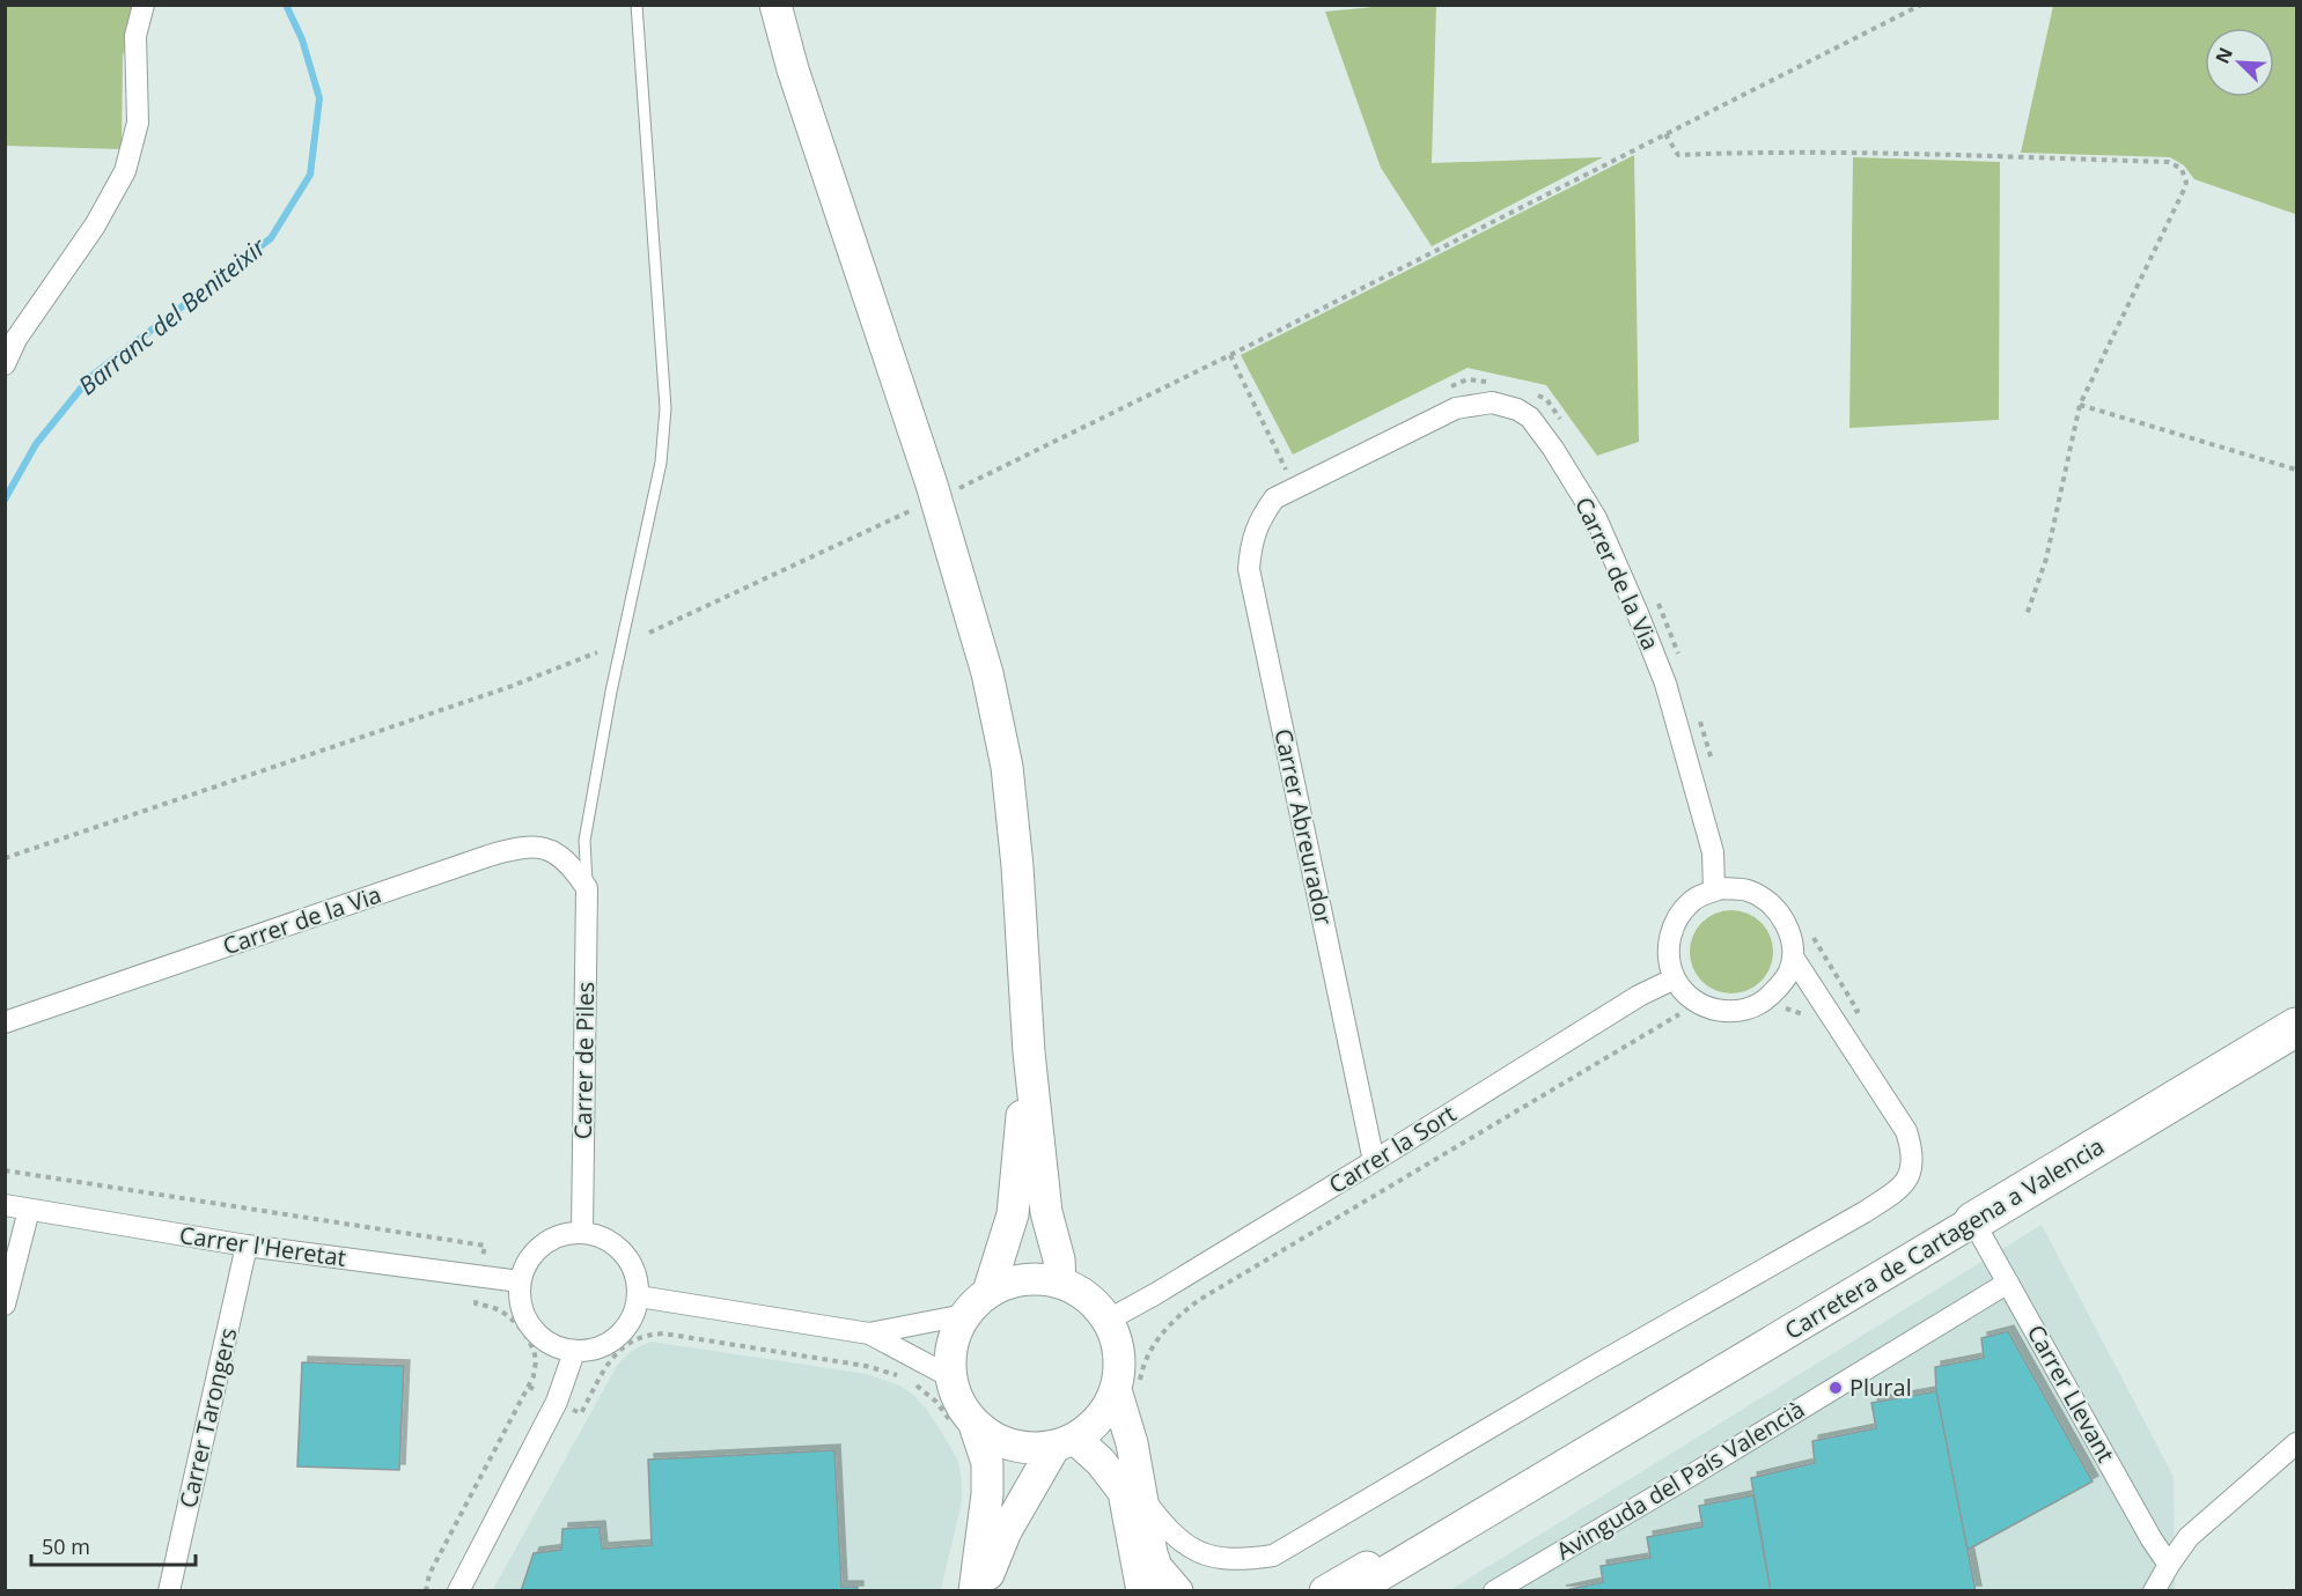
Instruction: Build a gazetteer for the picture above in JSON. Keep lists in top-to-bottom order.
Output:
{
  "streets": {
    "highway": ["Carretera de Cartagena a Valencia"],
    "street": [
      "Carrer de la Via",
      "Carrer Abreurador",
      "Carrer de Piles",
      "Carrer la Sort",
      "Carrer l'Heretat",
      "Carrer Llevant",
      "Carrer Tarongers",
      "Avinguda del País Valencià"
    ]
  },
  "crossings": [
    ["Carrer de la Via", "Carrer Abreurador"],
    ["Carrer de la Via", "Carrer de Piles"],
    ["Carrer de la Via", "Carrer la Sort"],
    ["Carrer Abreurador", "Carrer la Sort"],
    ["Carrer de Piles", "Carrer l'Heretat"],
    ["Carretera de Cartagena a Valencia", "Carrer Llevant"],
    ["Carrer l'Heretat", "Carrer Tarongers"],
    ["Carrer Llevant", "Avinguda del País Valencià"]
  ],
  "water": ["Barranc del Beniteixir"],
  "places": ["Plural"],
  "scale_bar": "50 m",
  "north": "top left"
}
